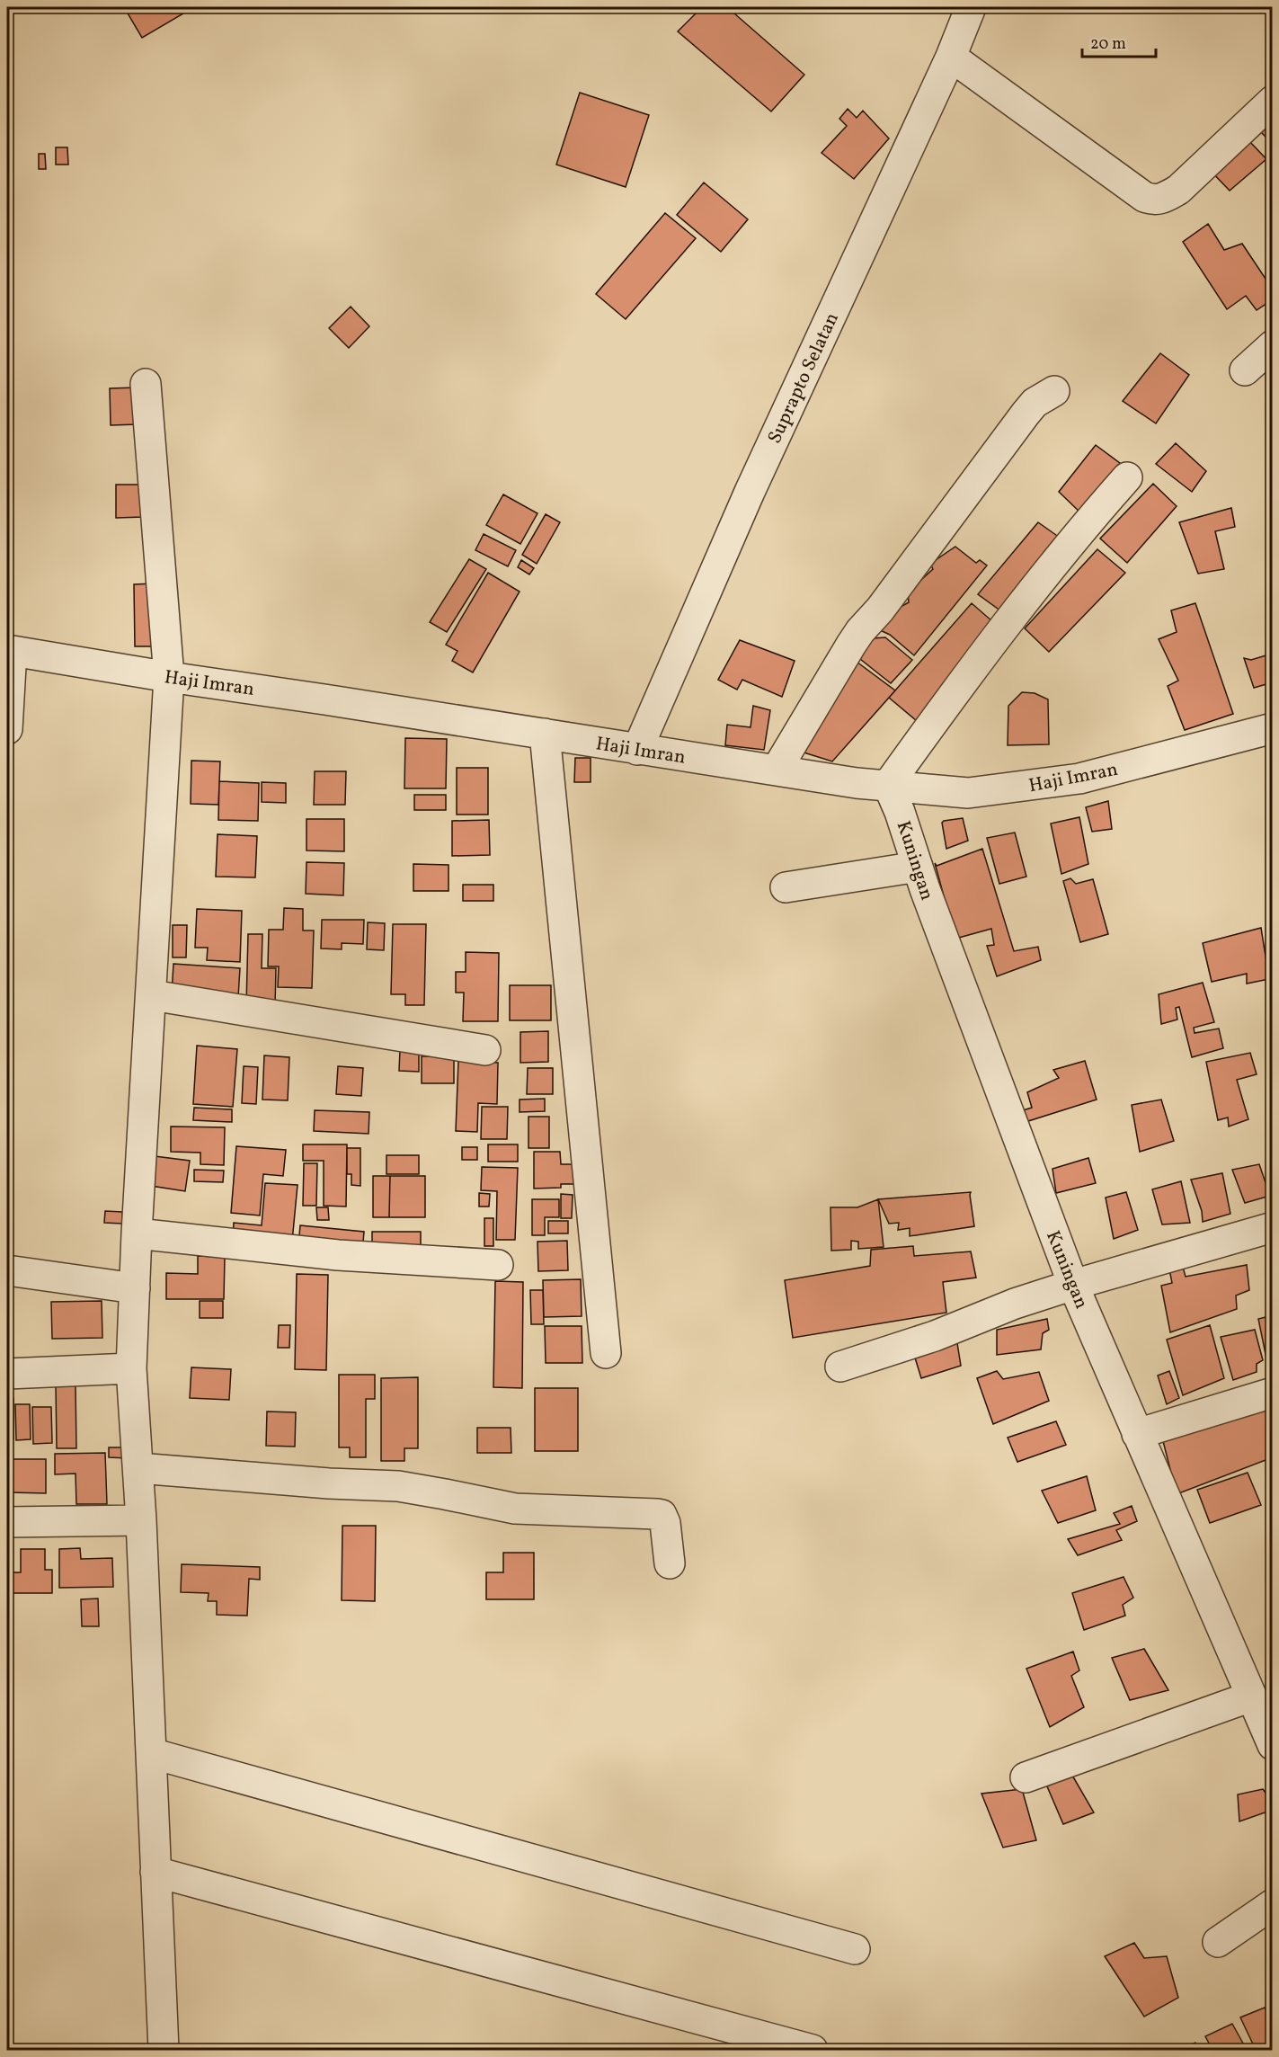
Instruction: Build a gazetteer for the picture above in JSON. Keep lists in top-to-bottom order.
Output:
{
  "streets": {
    "street": ["Suprapto Selatan", "Haji Imran", "Kuningan"]
  },
  "crossings": [
    ["Suprapto Selatan", "Haji Imran"],
    ["Haji Imran", "Kuningan"]
  ],
  "scale_bar": "20 m"
}
